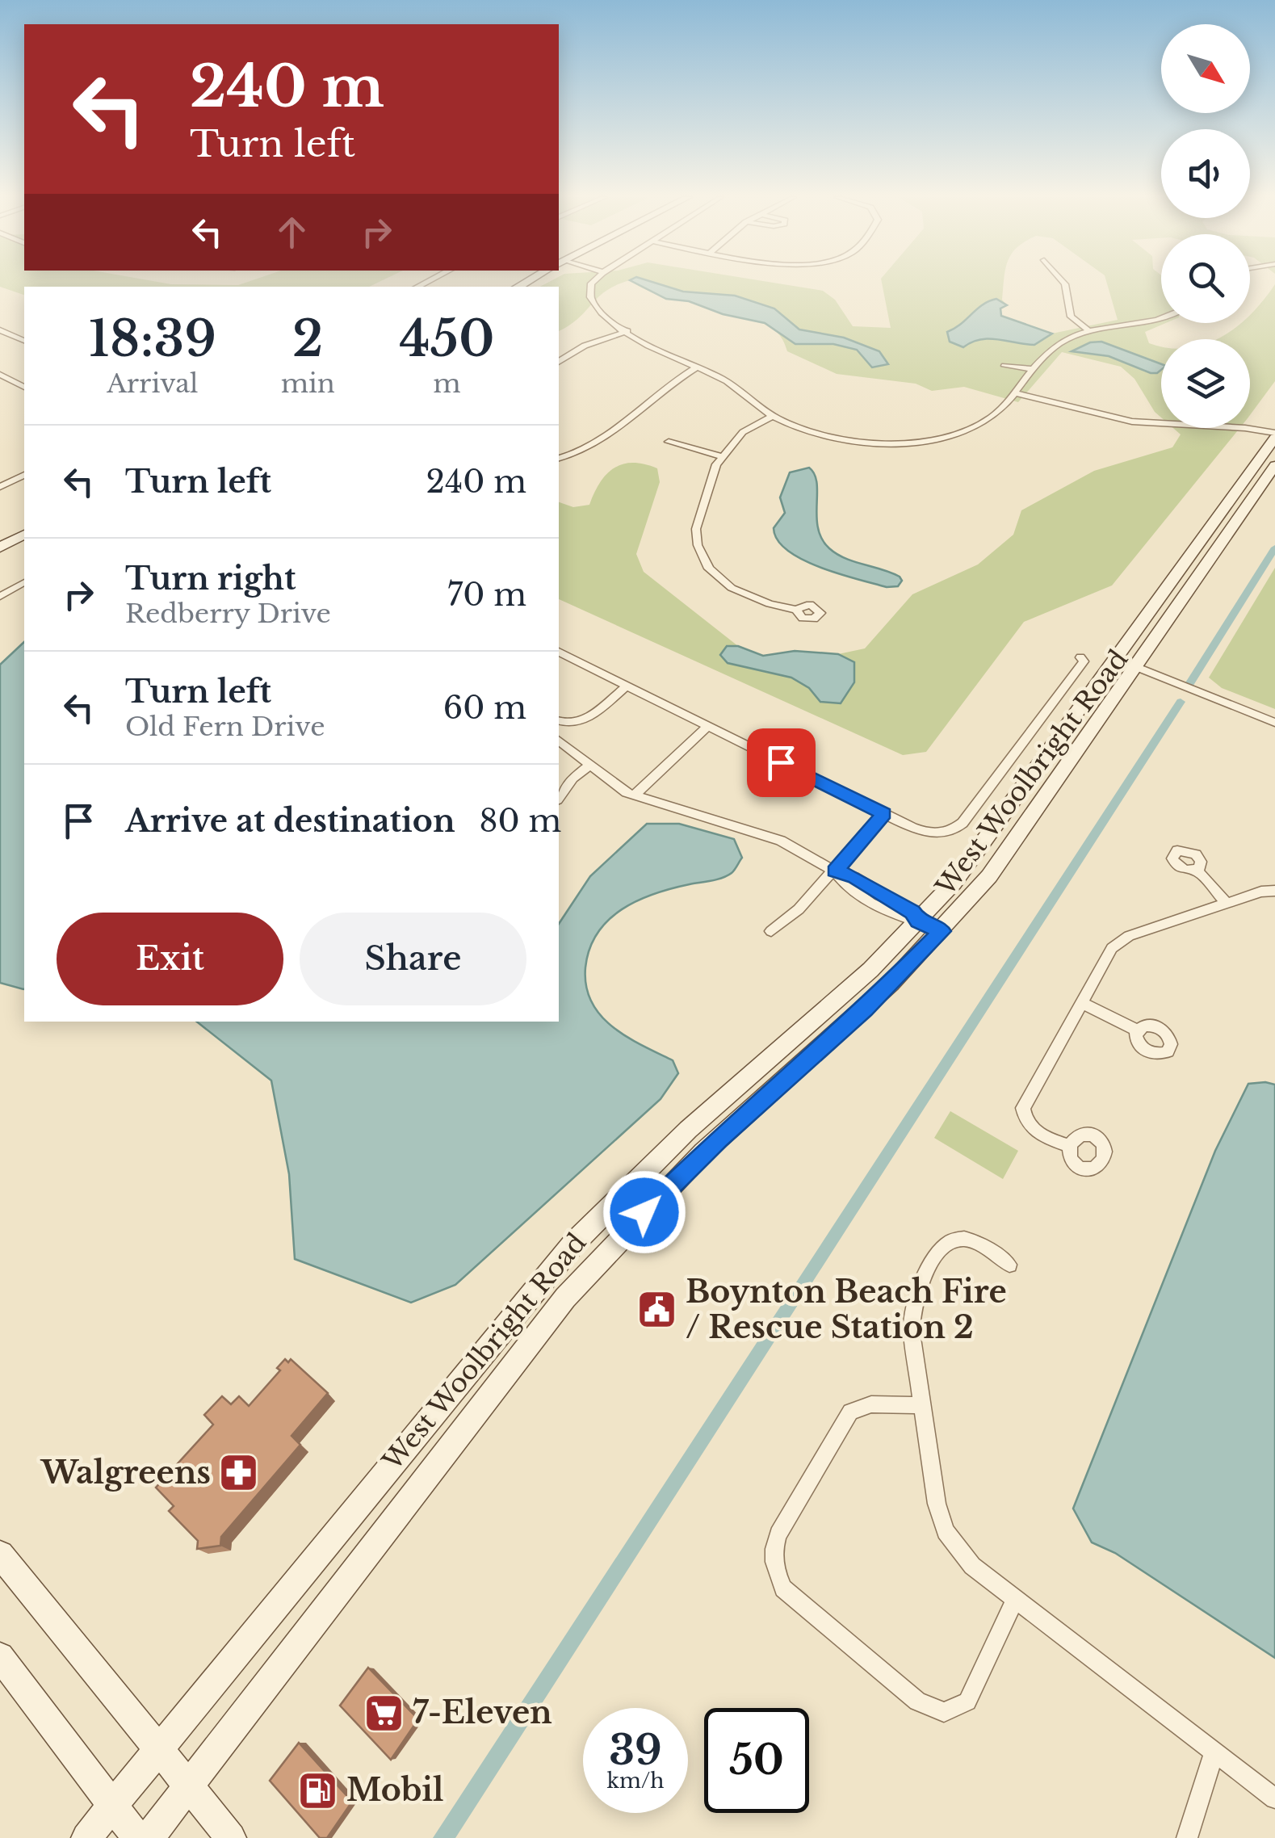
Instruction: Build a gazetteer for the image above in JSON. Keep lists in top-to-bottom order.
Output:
{
  "streets": {
    "main road": ["West Woolbright Road"]
  },
  "places": {
    "public building": ["Boynton Beach Fire / Rescue Station 2"],
    "pharmacy": ["Walgreens"],
    "supermarket": ["7-Eleven"],
    "fuel station": ["Mobil"]
  },
  "north": "bottom right",
  "page": {
    "turn": ["240 m", "Turn left"],
    "eta": [
      "18:39",
      "Arrival",
      "2",
      "min",
      "450",
      "m"
    ],
    "list": [
      {
        "name": "Turn left",
        "value": "240 m"
      },
      {
        "name": "Turn right",
        "note": "Redberry Drive",
        "value": "70 m"
      },
      {
        "name": "Turn left",
        "note": "Old Fern Drive",
        "value": "60 m"
      },
      {
        "name": "Arrive at destination",
        "value": "80 m"
      }
    ],
    "buttons": ["Exit", "Share"],
    "speed": "39 km/h",
    "limit": "50"
  }
}
